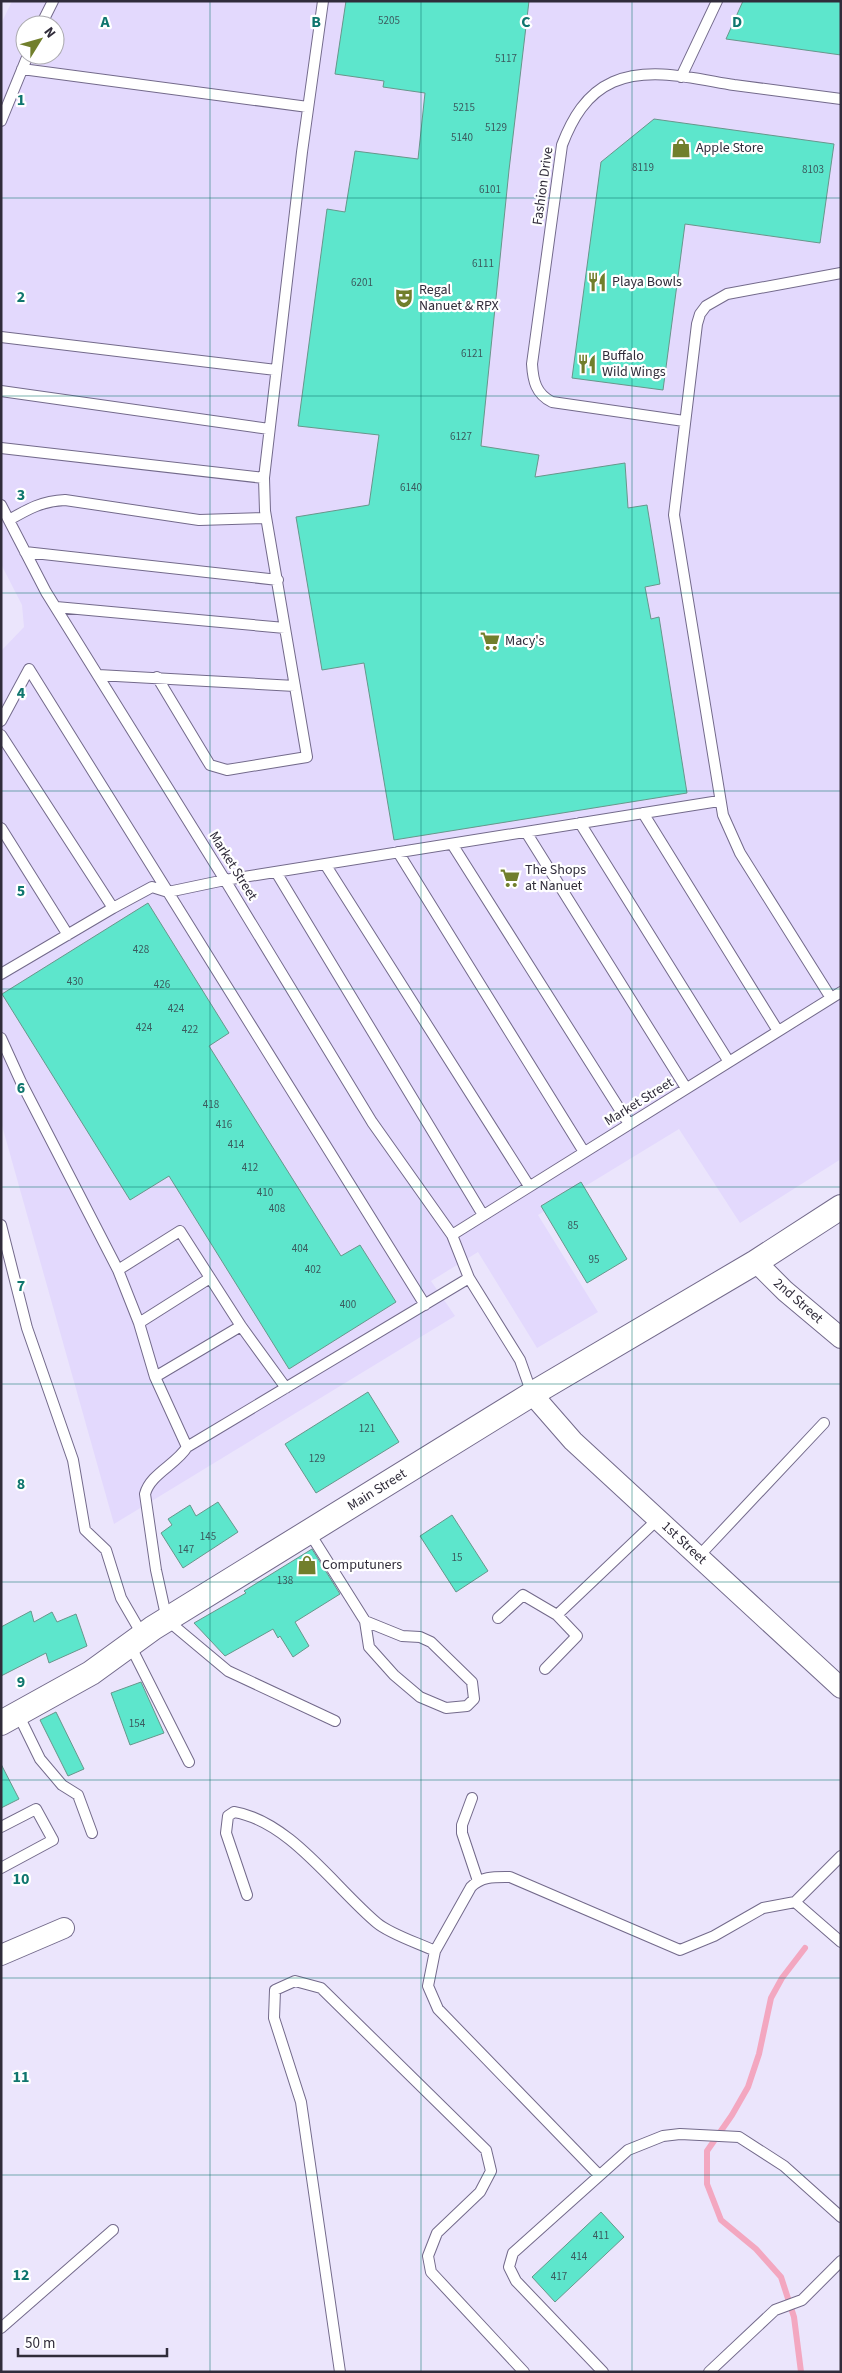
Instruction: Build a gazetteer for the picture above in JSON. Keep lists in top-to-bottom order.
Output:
{
  "streets": {
    "street": ["2nd Street", "Main Street", "1st Street"],
    "lane": ["Fashion Drive", "Market Street"]
  },
  "crossings": [
    ["Market Street", "Main Street"],
    ["Market Street", "1st Street"],
    ["2nd Street", "Main Street"],
    ["Main Street", "1st Street"]
  ],
  "places": {
    "shop": ["Apple Store", "Computuners"],
    "restaurant": ["Playa Bowls", "Buffalo Wild Wings"],
    "theatre": ["Regal Nanuet & RPX"],
    "supermarket": ["Macy's", "The Shops at Nanuet"]
  },
  "house_numbers": [
    "5205",
    "5117",
    "5215",
    "5129",
    "5140",
    "8119",
    "8103",
    "6101",
    "6111",
    "6201",
    "6121",
    "6127",
    "6140",
    "428",
    "430",
    "426",
    "424",
    "424",
    "422",
    "418",
    "416",
    "414",
    "412",
    "410",
    "408",
    "85",
    "404",
    "95",
    "402",
    "400",
    "121",
    "129",
    "145",
    "147",
    "15",
    "138",
    "154",
    "411",
    "414",
    "417"
  ],
  "scale_bar": "50 m",
  "north": "top right",
  "grid": {
    "columns": [
      "A",
      "B",
      "C",
      "D"
    ],
    "rows": [
      "1",
      "2",
      "3",
      "4",
      "5",
      "6",
      "7",
      "8",
      "9",
      "10",
      "11",
      "12"
    ]
  }
}
